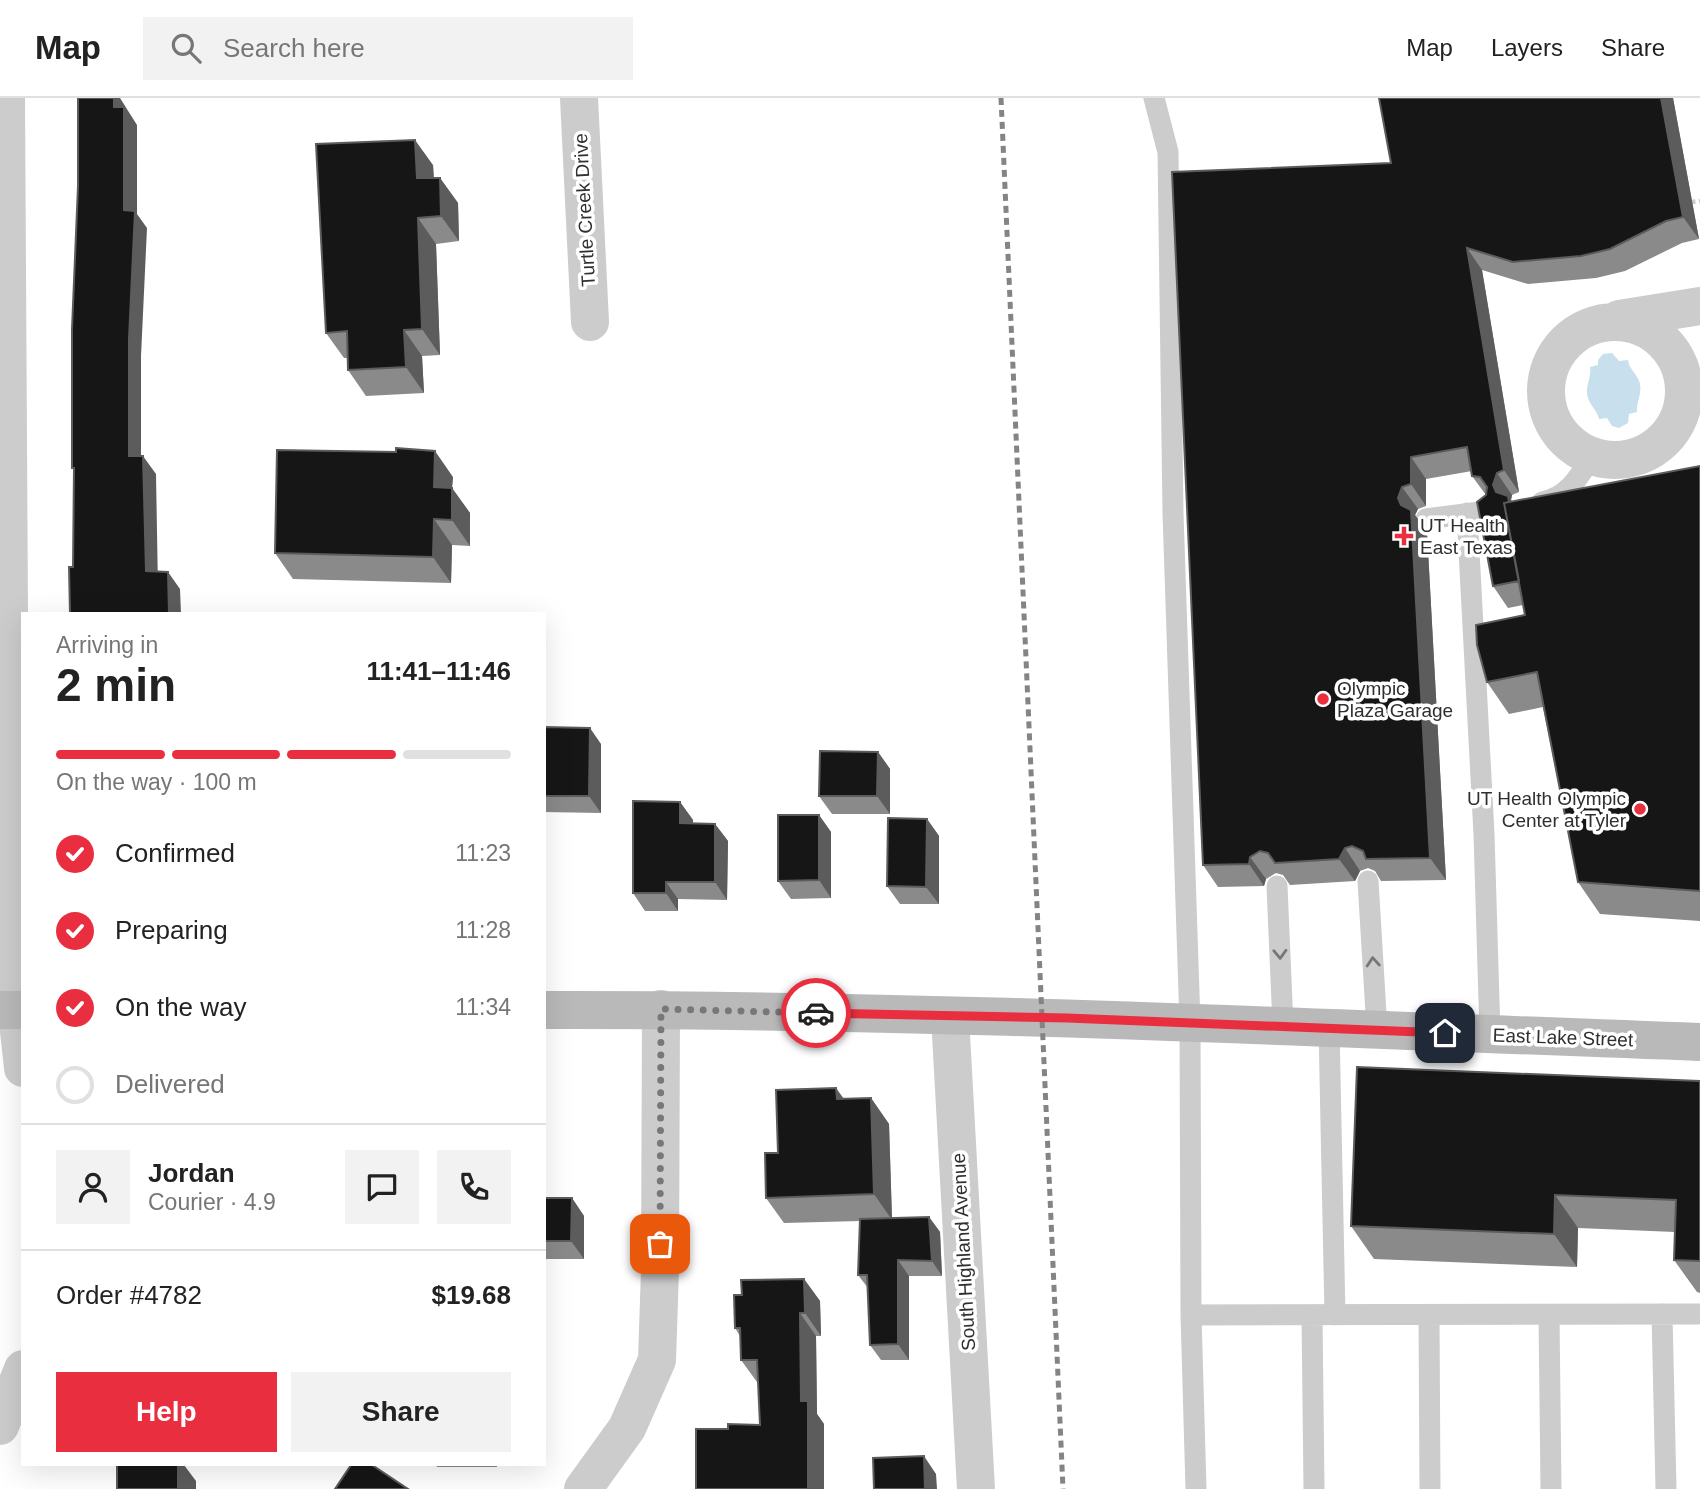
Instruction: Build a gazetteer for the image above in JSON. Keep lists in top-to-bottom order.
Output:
{
  "streets": {
    "street": ["Turtle Creek Drive", "East Lake Street", "South Highland Avenue"]
  },
  "crossings": [
    ["East Lake Street", "South Highland Avenue"]
  ],
  "places": {
    "health": ["UT Health East Texas"],
    "other": ["Olympic Plaza Garage", "UT Health Olympic Center at Tyler"]
  },
  "page": {
    "header": "Map",
    "search": "Search here",
    "nav": ["Map", "Layers", "Share"],
    "heading": ["2 min", "Arriving in", "11:41–11:46"],
    "panel": [
      "Jordan",
      "Courier · 4.9",
      "Order #4782",
      "$19.68"
    ],
    "bar": "On the way · 100 m",
    "list": [
      ["Confirmed", "11:23"],
      ["Preparing", "11:28"],
      ["On the way", "11:34"],
      "Delivered"
    ],
    "buttons": ["Help", "Share"]
  }
}
